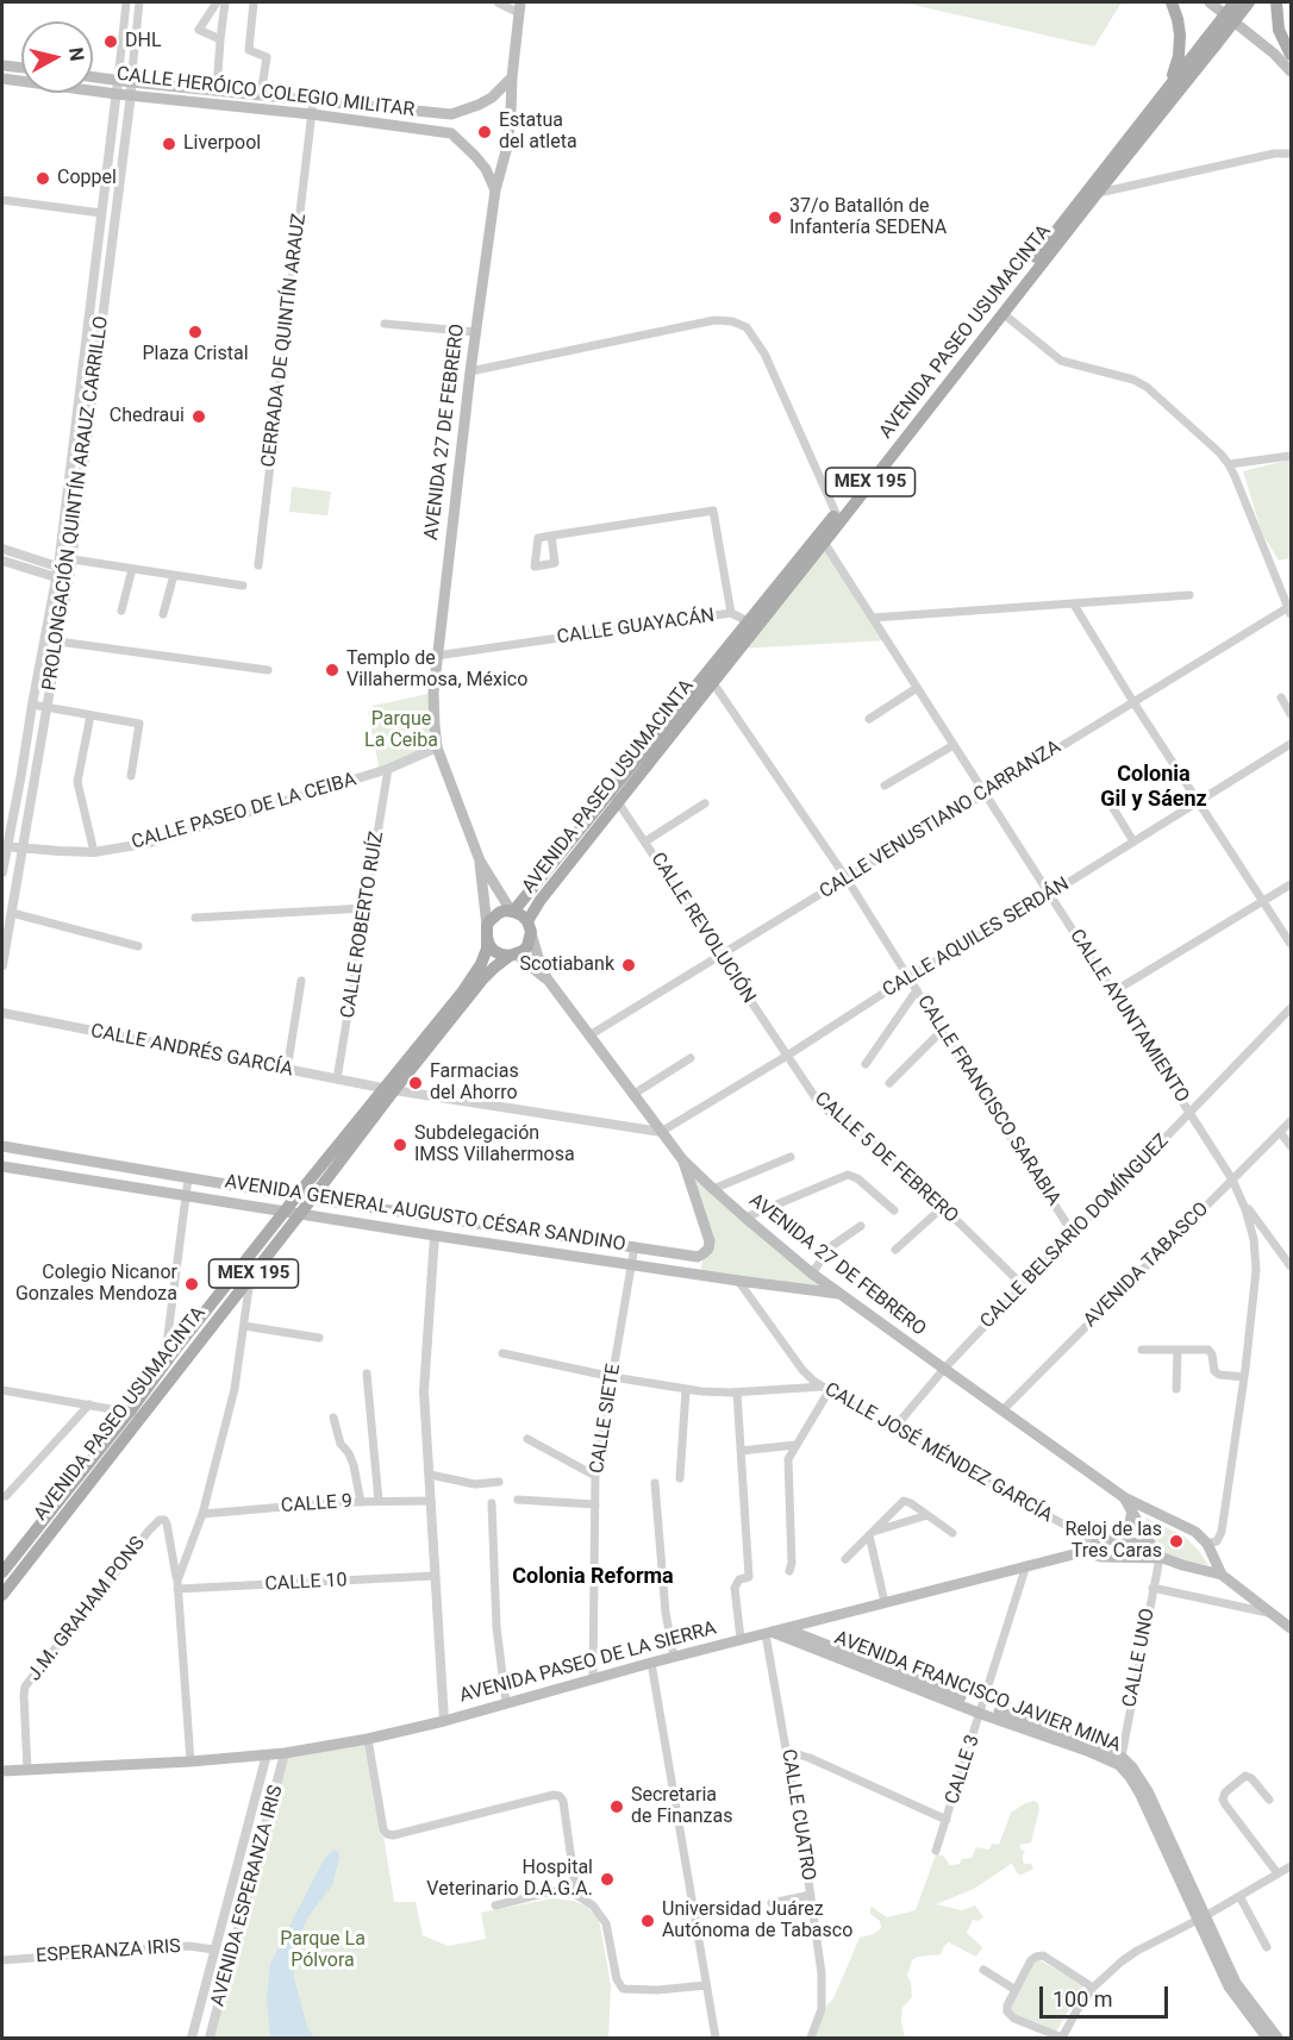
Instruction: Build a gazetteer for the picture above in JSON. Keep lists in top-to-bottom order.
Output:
{
  "streets": {
    "main road": [
      "CALLE HERÓICO COLEGIO MILITAR",
      "AVENIDA PASEO USUMACINTA",
      "AVENIDA 27 DE FEBRERO",
      "MEX 195",
      "AVENIDA GENERAL AUGUSTO CÉSAR SANDINO",
      "AVENIDA PASEO DE LA SIERRA",
      "AVENIDA FRANCISCO JAVIER MINA"
    ],
    "street": [
      "CERRADA DE QUINTÍN ARAUZ",
      "PROLONGACIÓN QUINTÍN ARAUZ CARRILLO",
      "CALLE GUAYACÁN",
      "CALLE PASEO DE LA CEIBA",
      "CALLE VENUSTIANO CARRANZA",
      "CALLE ROBERTO RUÍZ",
      "CALLE REVOLUCIÓN",
      "CALLE AQUILES SERDÁN",
      "CALLE AYUNTAMIENTO",
      "CALLE ANDRÉS GARCÍA",
      "CALLE FRANCISCO SARABIA",
      "CALLE 5 DE FEBRERO",
      "CALLE BELSARIO DOMÍNGUEZ",
      "AVENIDA TABASCO",
      "CALLE SIETE",
      "CALLE JOSÉ MÉNDEZ GARCÍA",
      "CALLE 9",
      "CALLE 10",
      "J.M. GRAHAM PONS",
      "CALLE UNO",
      "CALLE 3",
      "CALLE CUATRO",
      "AVENIDA ESPERANZA IRIS",
      "ESPERANZA IRIS"
    ]
  },
  "crossings": [
    ["CALLE HERÓICO COLEGIO MILITAR", "CERRADA DE QUINTÍN ARAUZ"],
    ["CALLE HERÓICO COLEGIO MILITAR", "AVENIDA 27 DE FEBRERO"],
    ["CALLE HERÓICO COLEGIO MILITAR", "PROLONGACIÓN QUINTÍN ARAUZ CARRILLO"],
    ["AVENIDA PASEO USUMACINTA", "AVENIDA 27 DE FEBRERO"],
    ["AVENIDA PASEO USUMACINTA", "CALLE GUAYACÁN"],
    ["AVENIDA PASEO USUMACINTA", "CALLE REVOLUCIÓN"],
    ["AVENIDA PASEO USUMACINTA", "CALLE AYUNTAMIENTO"],
    ["AVENIDA PASEO USUMACINTA", "CALLE ANDRÉS GARCÍA"],
    ["AVENIDA PASEO USUMACINTA", "CALLE FRANCISCO SARABIA"],
    ["AVENIDA PASEO USUMACINTA", "AVENIDA GENERAL AUGUSTO CÉSAR SANDINO"],
    ["AVENIDA 27 DE FEBRERO", "CALLE GUAYACÁN"],
    ["AVENIDA 27 DE FEBRERO", "CALLE PASEO DE LA CEIBA"],
    ["AVENIDA 27 DE FEBRERO", "CALLE VENUSTIANO CARRANZA"],
    ["AVENIDA 27 DE FEBRERO", "CALLE AQUILES SERDÁN"],
    ["AVENIDA 27 DE FEBRERO", "CALLE AYUNTAMIENTO"],
    ["AVENIDA 27 DE FEBRERO", "CALLE ANDRÉS GARCÍA"],
    ["AVENIDA 27 DE FEBRERO", "AVENIDA GENERAL AUGUSTO CÉSAR SANDINO"],
    ["AVENIDA 27 DE FEBRERO", "CALLE BELSARIO DOMÍNGUEZ"],
    ["AVENIDA 27 DE FEBRERO", "AVENIDA TABASCO"],
    ["AVENIDA 27 DE FEBRERO", "CALLE UNO"],
    ["AVENIDA 27 DE FEBRERO", "AVENIDA PASEO DE LA SIERRA"],
    ["PROLONGACIÓN QUINTÍN ARAUZ CARRILLO", "CALLE PASEO DE LA CEIBA"],
    ["CALLE PASEO DE LA CEIBA", "CALLE ROBERTO RUÍZ"],
    ["CALLE VENUSTIANO CARRANZA", "CALLE REVOLUCIÓN"],
    ["CALLE VENUSTIANO CARRANZA", "CALLE AYUNTAMIENTO"],
    ["CALLE VENUSTIANO CARRANZA", "CALLE FRANCISCO SARABIA"],
    ["CALLE ROBERTO RUÍZ", "CALLE ANDRÉS GARCÍA"],
    ["CALLE REVOLUCIÓN", "CALLE AQUILES SERDÁN"],
    ["CALLE REVOLUCIÓN", "CALLE 5 DE FEBRERO"],
    ["CALLE AQUILES SERDÁN", "CALLE AYUNTAMIENTO"],
    ["CALLE AQUILES SERDÁN", "CALLE ANDRÉS GARCÍA"],
    ["CALLE AQUILES SERDÁN", "CALLE FRANCISCO SARABIA"],
    ["CALLE AQUILES SERDÁN", "CALLE 5 DE FEBRERO"],
    ["CALLE AYUNTAMIENTO", "CALLE BELSARIO DOMÍNGUEZ"],
    ["CALLE AYUNTAMIENTO", "AVENIDA TABASCO"],
    ["CALLE FRANCISCO SARABIA", "CALLE BELSARIO DOMÍNGUEZ"],
    ["CALLE 5 DE FEBRERO", "CALLE BELSARIO DOMÍNGUEZ"],
    ["AVENIDA GENERAL AUGUSTO CÉSAR SANDINO", "CALLE SIETE"],
    ["AVENIDA GENERAL AUGUSTO CÉSAR SANDINO", "CALLE JOSÉ MÉNDEZ GARCÍA"],
    ["CALLE BELSARIO DOMÍNGUEZ", "CALLE JOSÉ MÉNDEZ GARCÍA"],
    ["CALLE SIETE", "AVENIDA PASEO DE LA SIERRA"],
    ["CALLE JOSÉ MÉNDEZ GARCÍA", "AVENIDA PASEO DE LA SIERRA"],
    ["CALLE 10", "J.M. GRAHAM PONS"],
    ["J.M. GRAHAM PONS", "AVENIDA PASEO DE LA SIERRA"],
    ["CALLE UNO", "AVENIDA PASEO DE LA SIERRA"],
    ["CALLE UNO", "AVENIDA FRANCISCO JAVIER MINA"],
    ["AVENIDA PASEO DE LA SIERRA", "AVENIDA FRANCISCO JAVIER MINA"],
    ["AVENIDA PASEO DE LA SIERRA", "CALLE 3"],
    ["AVENIDA PASEO DE LA SIERRA", "CALLE CUATRO"],
    ["AVENIDA PASEO DE LA SIERRA", "AVENIDA ESPERANZA IRIS"],
    ["AVENIDA FRANCISCO JAVIER MINA", "CALLE 3"],
    ["AVENIDA FRANCISCO JAVIER MINA", "CALLE CUATRO"],
    ["AVENIDA ESPERANZA IRIS", "ESPERANZA IRIS"]
  ],
  "districts": ["Colonia Gil y Sáenz", "Colonia Reforma"],
  "parks": ["Parque La Ceiba", "Parque La Pólvora"],
  "places": [
    "DHL",
    "Estatua del atleta",
    "Liverpool",
    "Coppel",
    "37/o Batallón de Infantería SEDENA",
    "Plaza Cristal",
    "Chedraui",
    "Templo de Villahermosa, México",
    "Scotiabank",
    "Farmacias del Ahorro",
    "Subdelegación IMSS Villahermosa",
    "Colegio Nicanor Gonzales Mendoza",
    "Reloj de las Tres Caras",
    "Secretaria de Finanzas",
    "Hospital Veterinario D.A.G.A.",
    "Universidad Juárez Autónoma de Tabasco"
  ],
  "scale_bar": "100 m",
  "north": "right"
}
